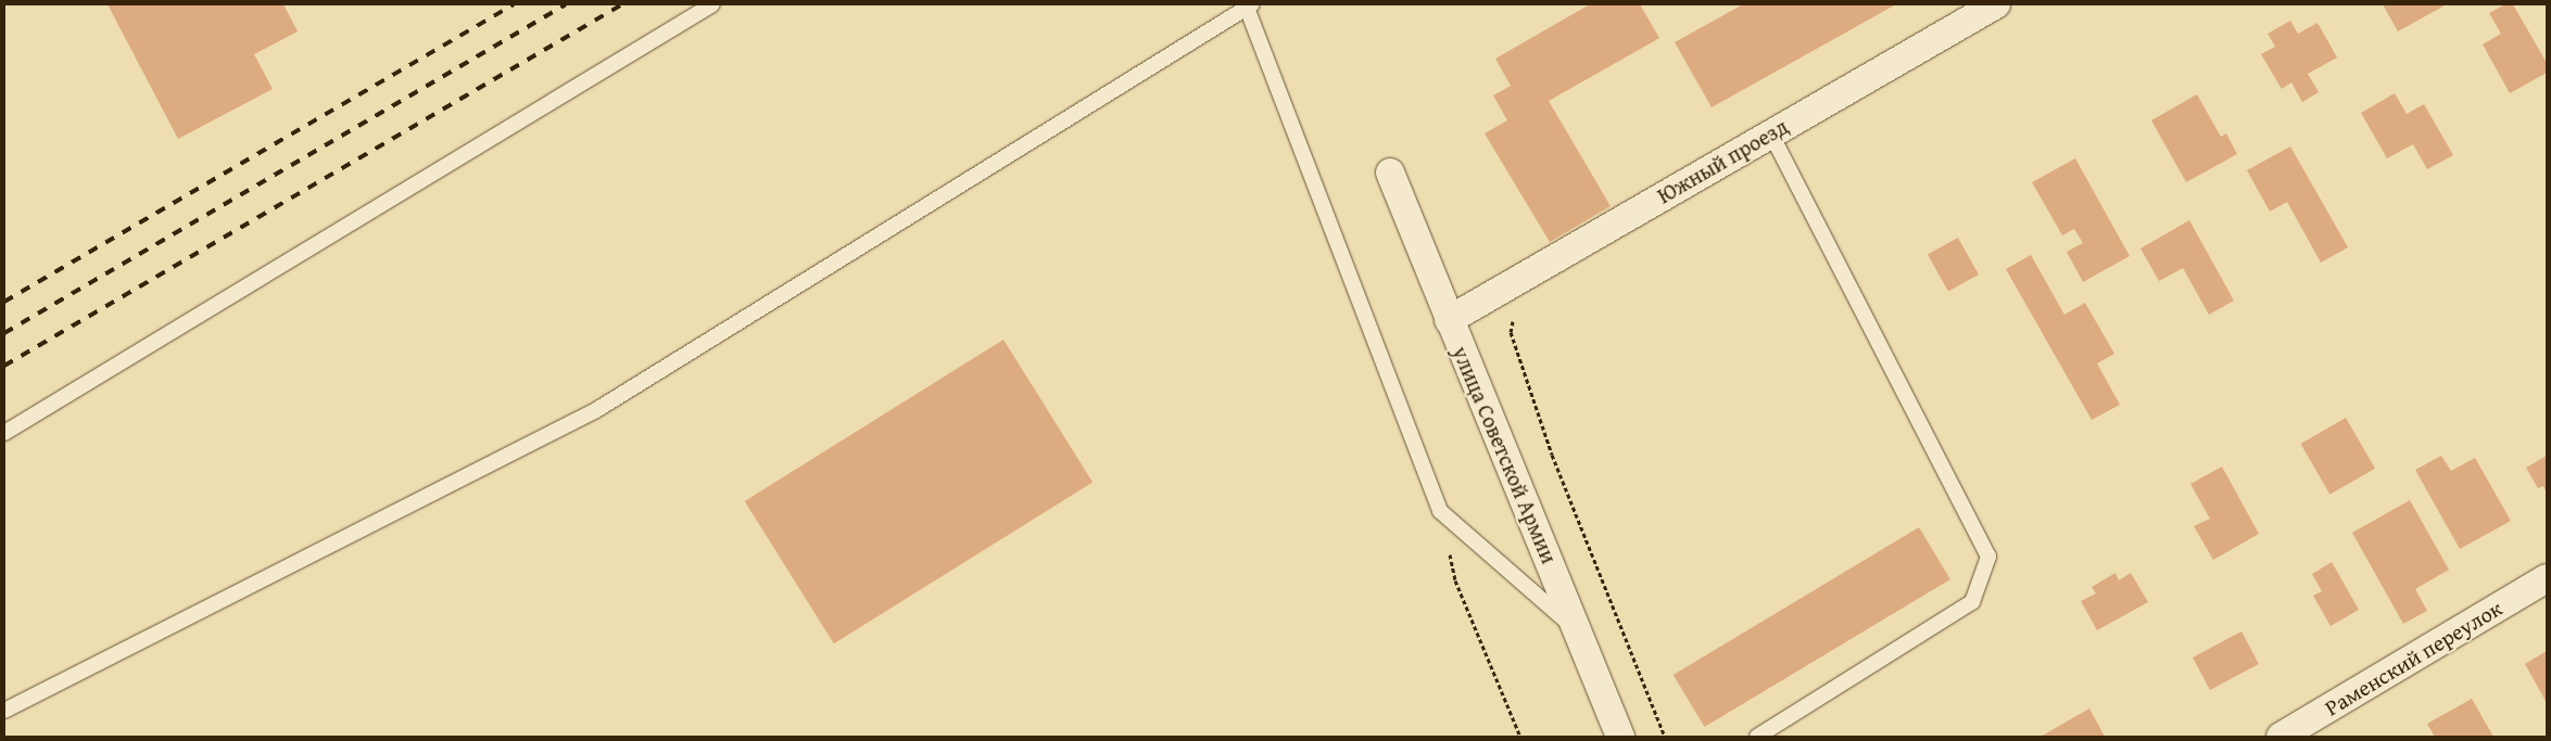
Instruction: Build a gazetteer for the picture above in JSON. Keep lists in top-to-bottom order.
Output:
{
  "streets": {
    "street": ["Южный проезд", "улица Советской Армии", "Раменский переулок"]
  },
  "crossings": [
    ["Южный проезд", "улица Советской Армии"]
  ]
}
